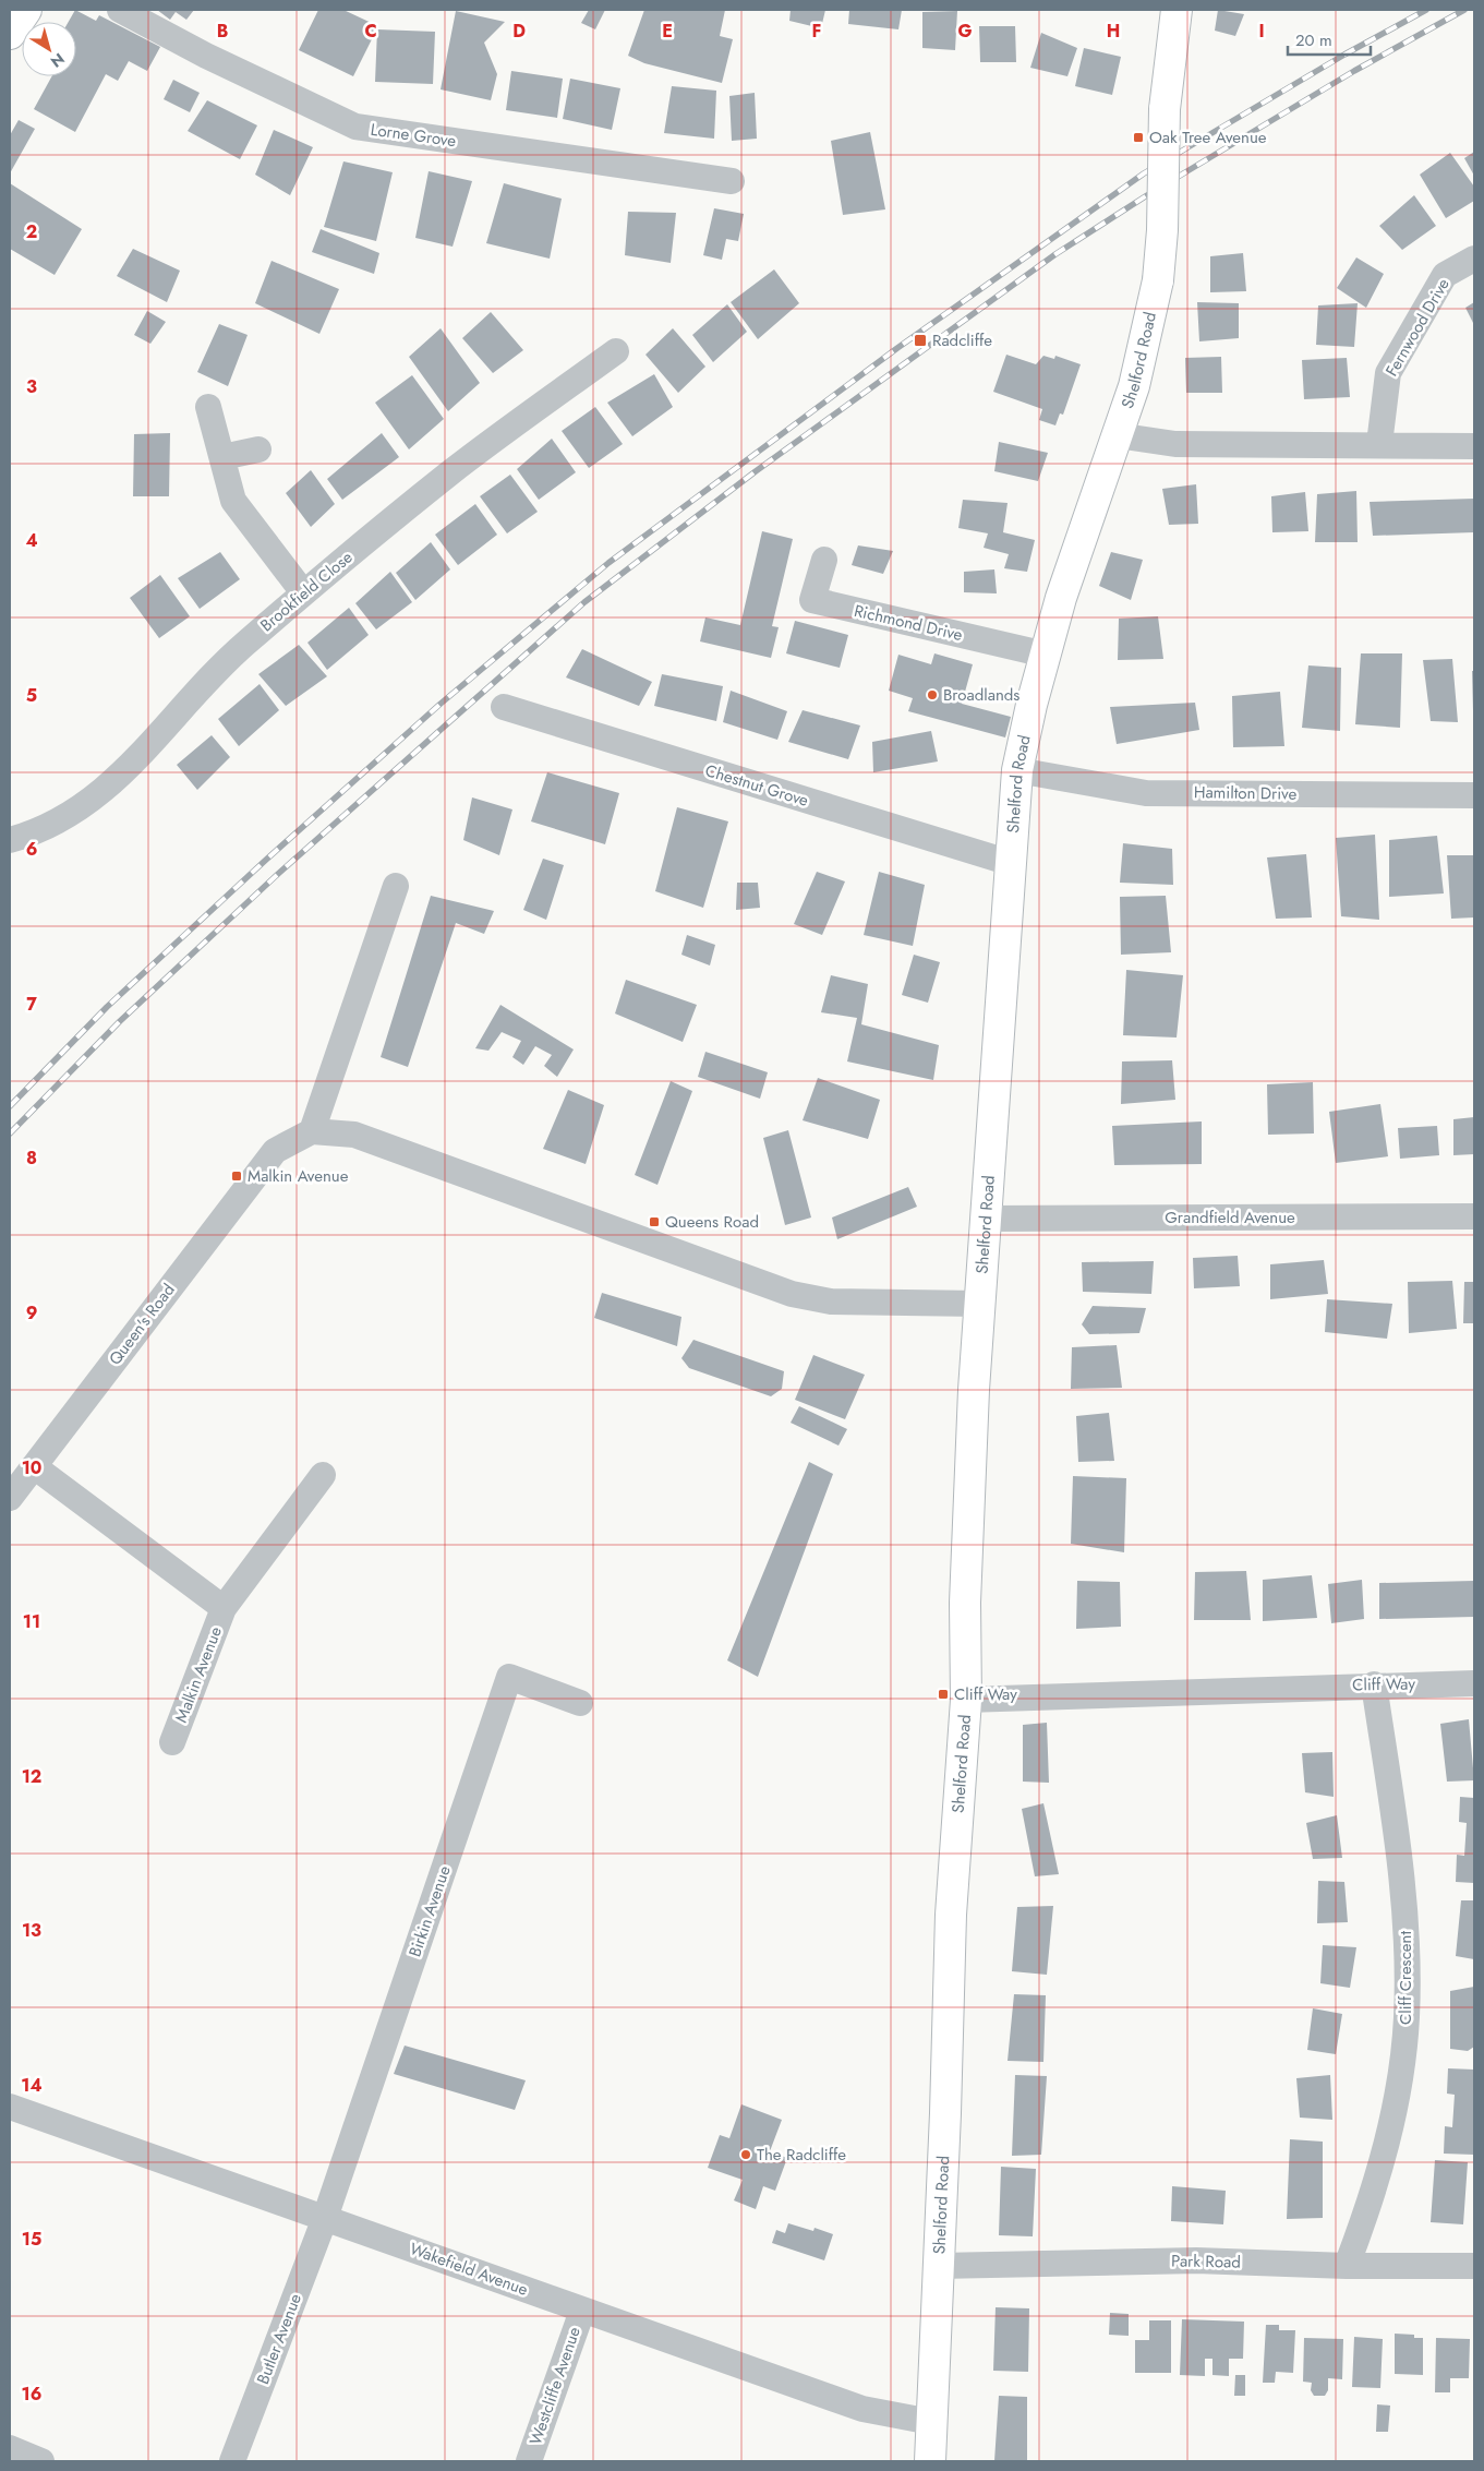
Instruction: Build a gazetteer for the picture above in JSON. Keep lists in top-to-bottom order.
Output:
{
  "streets": {
    "street": [
      "Lorne Grove",
      "Fernwood Drive",
      "Shelford Road",
      "Brookfield Close",
      "Richmond Drive",
      "Chestnut Grove",
      "Hamilton Drive",
      "Grandfield Avenue",
      "Queen's Road",
      "Malkin Avenue",
      "Cliff Way",
      "Birkin Avenue",
      "Cliff Crescent",
      "Park Road",
      "Wakefield Avenue",
      "Butler Avenue",
      "Westcliffe Avenue"
    ]
  },
  "crossings": [
    ["Shelford Road", "Richmond Drive"],
    ["Shelford Road", "Chestnut Grove"],
    ["Shelford Road", "Hamilton Drive"],
    ["Shelford Road", "Grandfield Avenue"],
    ["Shelford Road", "Cliff Way"],
    ["Shelford Road", "Park Road"],
    ["Shelford Road", "Wakefield Avenue"],
    ["Queen's Road", "Malkin Avenue"],
    ["Cliff Way", "Cliff Crescent"],
    ["Birkin Avenue", "Wakefield Avenue"],
    ["Birkin Avenue", "Butler Avenue"],
    ["Cliff Crescent", "Park Road"],
    ["Wakefield Avenue", "Butler Avenue"],
    ["Wakefield Avenue", "Westcliffe Avenue"]
  ],
  "places": {
    "transit": [
      "Oak Tree Avenue",
      "Radcliffe",
      "Malkin Avenue",
      "Queens Road",
      "Cliff Way"
    ],
    "other": ["Broadlands", "The Radcliffe"]
  },
  "scale_bar": "20 m",
  "north": "bottom right",
  "grid": {
    "columns": [
      "B",
      "C",
      "D",
      "E",
      "F",
      "G",
      "H",
      "I"
    ],
    "rows": [
      "2",
      "3",
      "4",
      "5",
      "6",
      "7",
      "8",
      "9",
      "10",
      "11",
      "12",
      "13",
      "14",
      "15",
      "16"
    ]
  }
}
